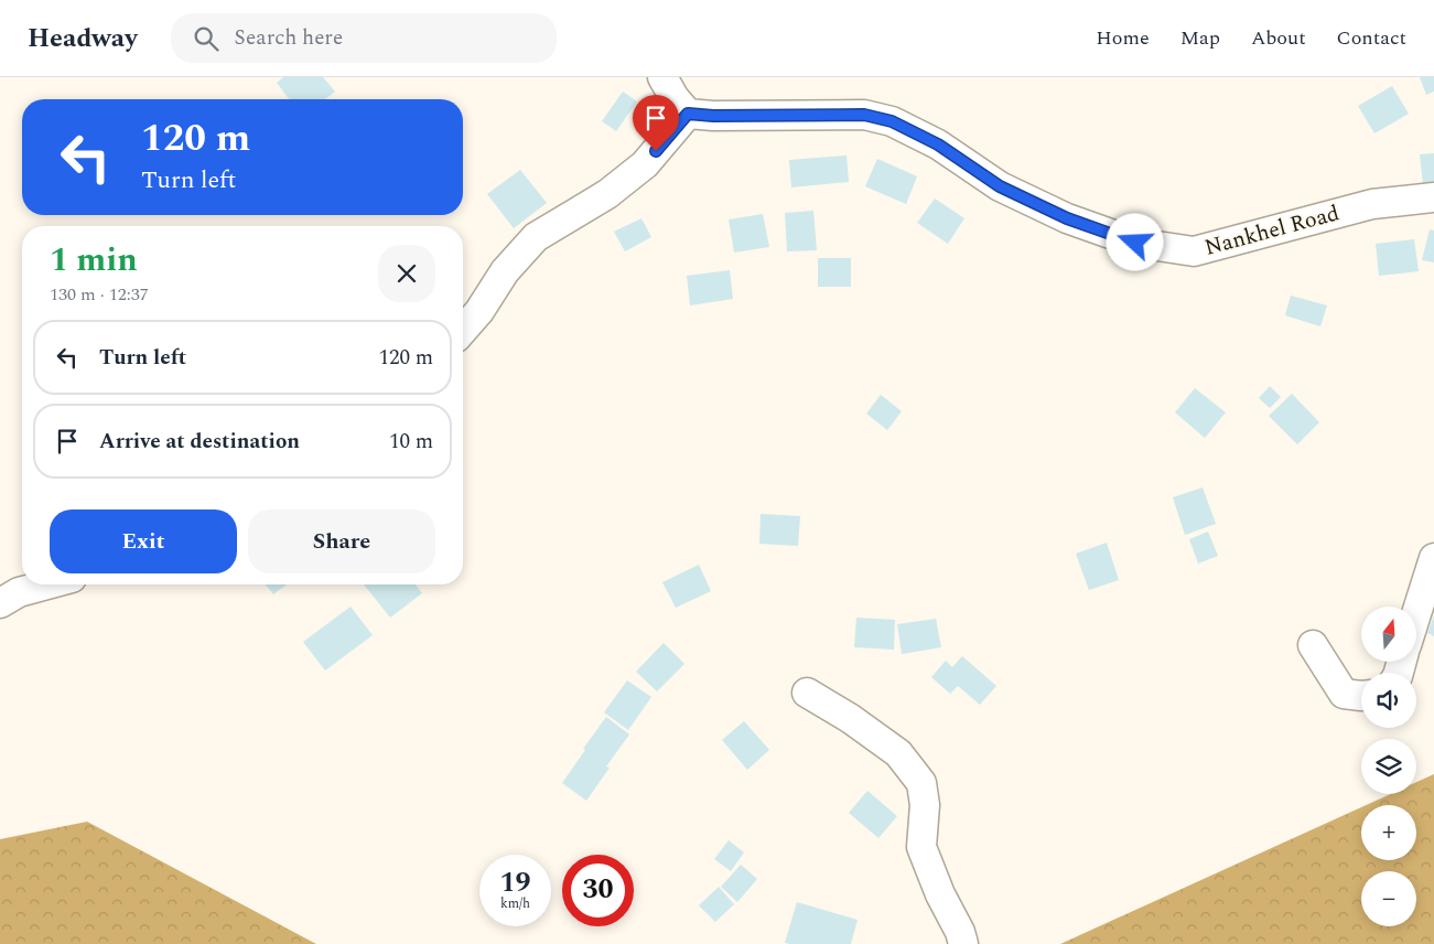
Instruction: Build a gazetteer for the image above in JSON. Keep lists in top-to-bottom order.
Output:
{
  "streets": {
    "street": ["Nankhel Road"]
  },
  "north": "top",
  "page": {
    "header": "Headway",
    "search": "Search here",
    "nav": [
      "Home",
      "Map",
      "About",
      "Contact"
    ],
    "turn": ["120 m", "Turn left"],
    "heading": ["1 min", "130 m · 12:37"],
    "list": [
      {
        "name": "Turn left",
        "value": "120 m"
      },
      {
        "name": "Arrive at destination",
        "value": "10 m"
      }
    ],
    "buttons": ["Exit", "Share"],
    "map_buttons": ["+", "−"],
    "speed": "19 km/h",
    "limit": "30"
  }
}
